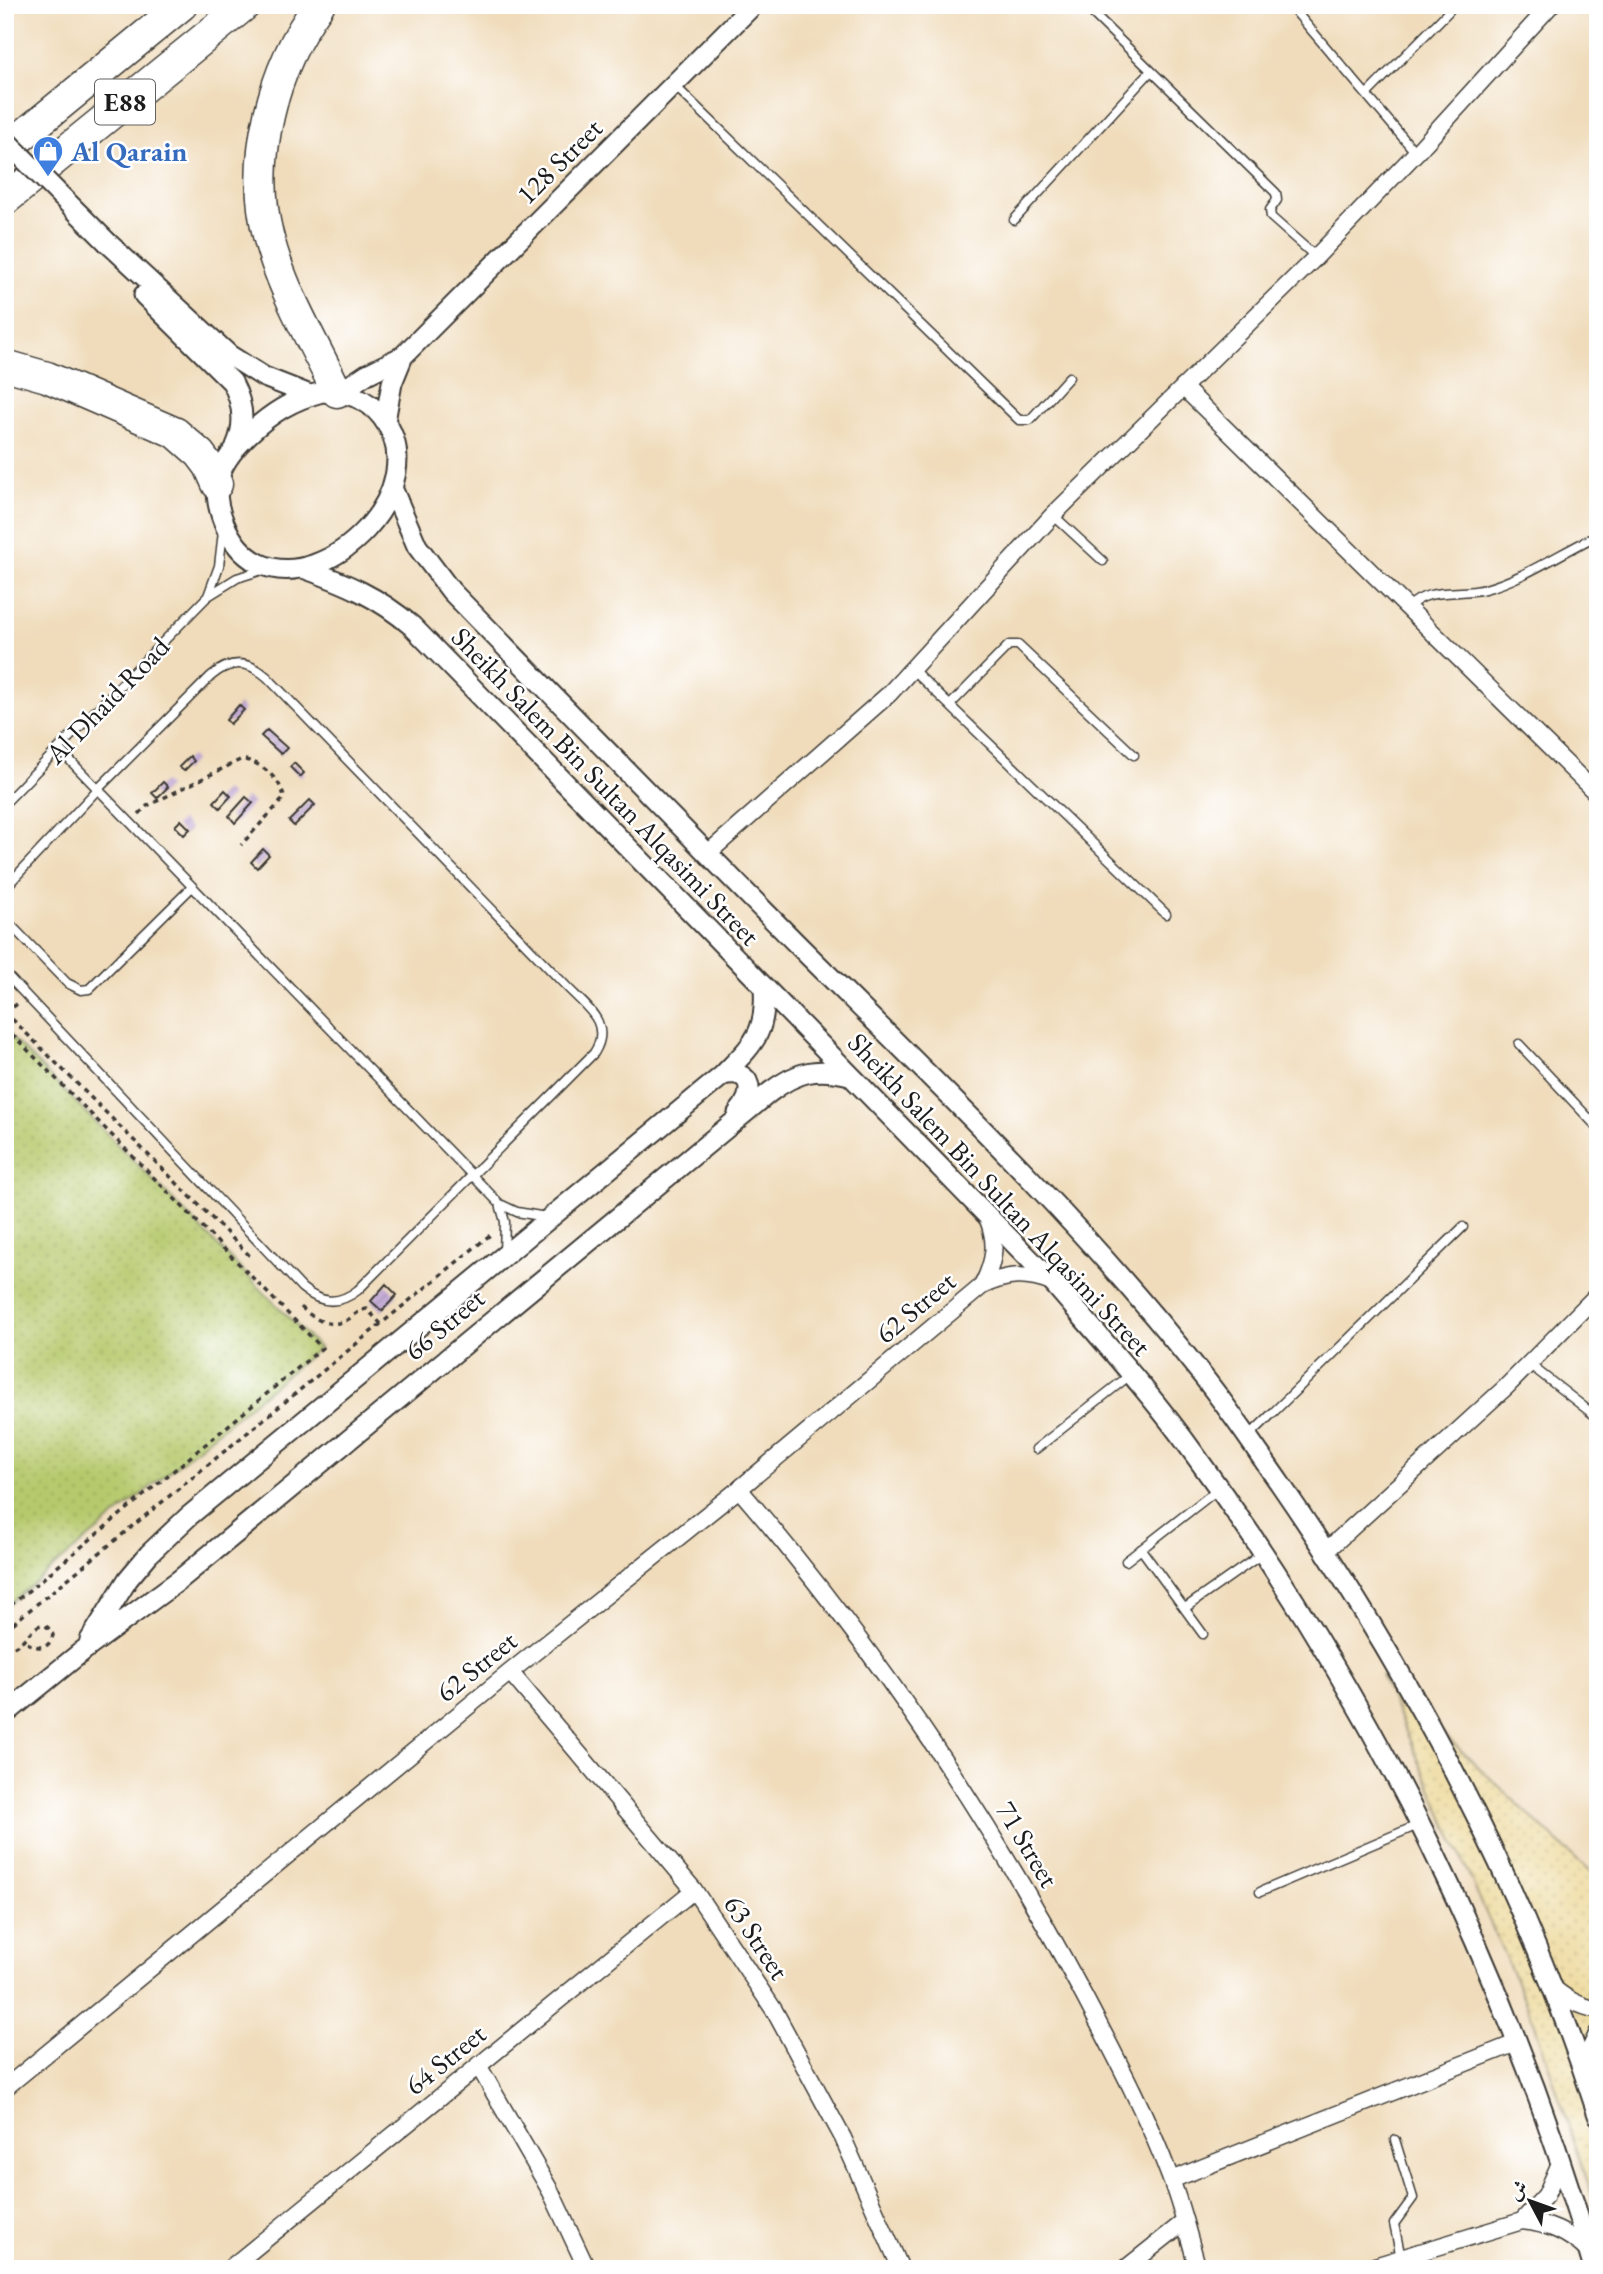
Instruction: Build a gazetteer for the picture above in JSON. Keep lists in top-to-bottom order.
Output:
{
  "streets": {
    "highway": ["E88"],
    "street": [
      "128 Street",
      "Sheikh Salem Bin Sultan Alqasimi Street",
      "62 Street",
      "66 Street",
      "71 Street",
      "63 Street",
      "64 Street"
    ],
    "lane": ["Al Dhaid Road"]
  },
  "crossings": [
    ["128 Street", "Al Dhaid Road"],
    ["128 Street", "Sheikh Salem Bin Sultan Alqasimi Street"],
    ["Al Dhaid Road", "Sheikh Salem Bin Sultan Alqasimi Street"],
    ["Sheikh Salem Bin Sultan Alqasimi Street", "62 Street"],
    ["Sheikh Salem Bin Sultan Alqasimi Street", "66 Street"],
    ["62 Street", "71 Street"],
    ["62 Street", "63 Street"],
    ["63 Street", "64 Street"]
  ],
  "places": {
    "shop": ["Al Qarain"]
  },
  "north": "top left"
}
